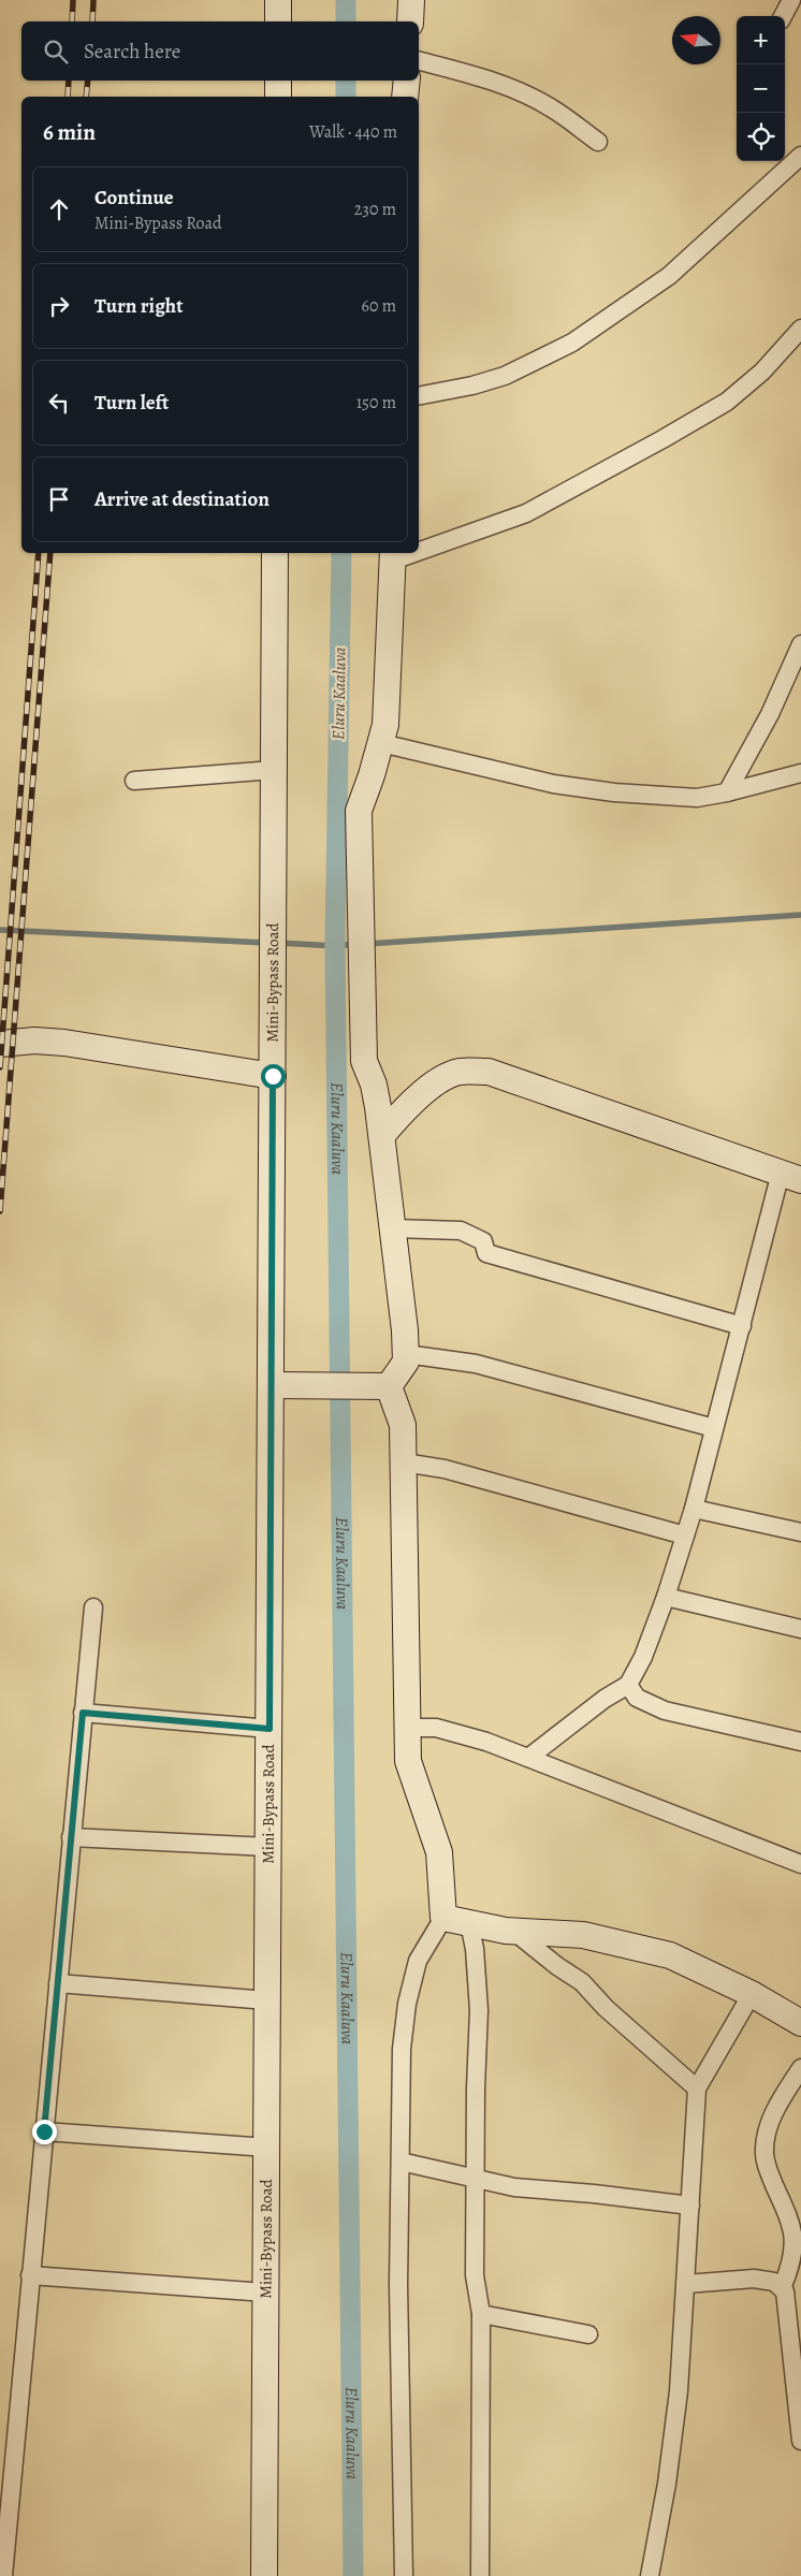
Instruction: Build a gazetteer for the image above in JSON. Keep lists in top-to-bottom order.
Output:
{
  "streets": {
    "street": ["Mini-Bypass Road"]
  },
  "water": ["Eluru Kaaluva"],
  "north": "left",
  "page": {
    "map_buttons": ["+", "−"],
    "search": "Search here",
    "heading": ["6 min", "Walk · 440 m"],
    "list": [
      ["Continue", "Mini-Bypass Road", "230 m"],
      ["Turn right", "60 m"],
      ["Turn left", "150 m"],
      "Arrive at destination"
    ]
  }
}
